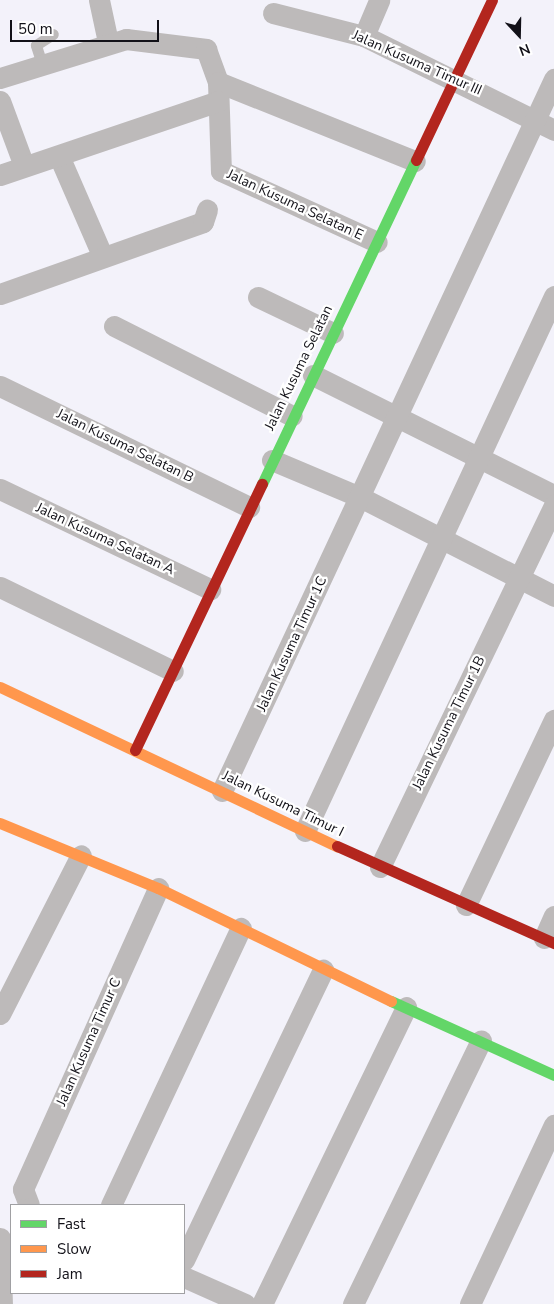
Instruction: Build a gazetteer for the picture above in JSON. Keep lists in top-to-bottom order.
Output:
{
  "streets": {
    "street": [
      "Jalan Kusuma Timur III",
      "Jalan Kusuma Selatan E",
      "Jalan Kusuma Selatan",
      "Jalan Kusuma Selatan B",
      "Jalan Kusuma Selatan A",
      "Jalan Kusuma Timur 1C",
      "Jalan Kusuma Timur 1B",
      "Jalan Kusuma Timur I",
      "Jalan Kusuma Timur C"
    ]
  },
  "crossings": [
    ["Jalan Kusuma Timur III", "Jalan Kusuma Selatan"],
    ["Jalan Kusuma Timur III", "Jalan Kusuma Timur 1C"],
    ["Jalan Kusuma Selatan E", "Jalan Kusuma Selatan"],
    ["Jalan Kusuma Selatan", "Jalan Kusuma Selatan B"],
    ["Jalan Kusuma Selatan", "Jalan Kusuma Selatan A"],
    ["Jalan Kusuma Selatan", "Jalan Kusuma Timur I"],
    ["Jalan Kusuma Timur 1C", "Jalan Kusuma Timur I"],
    ["Jalan Kusuma Timur 1B", "Jalan Kusuma Timur I"]
  ],
  "legend": ["Fast", "Slow", "Jam"],
  "scale_bar": "50 m",
  "north": "bottom"
}
